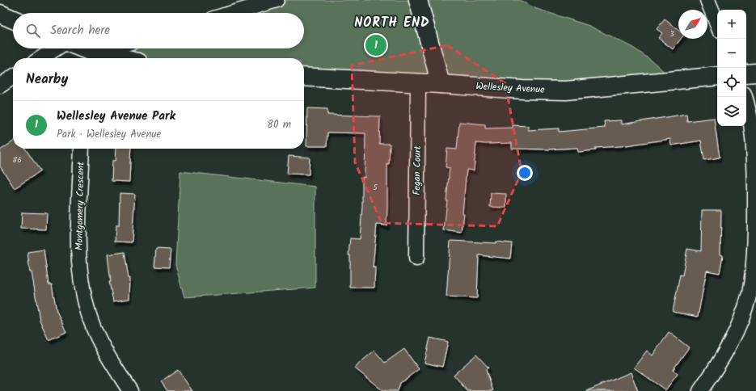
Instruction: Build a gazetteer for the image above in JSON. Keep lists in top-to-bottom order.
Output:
{
  "streets": {
    "street": ["Wellesley Avenue", "Fegan Court", "Montgomery Crescent"]
  },
  "crossings": [
    ["Wellesley Avenue", "Fegan Court"]
  ],
  "districts": ["NORTH END"],
  "house_numbers": ["3", "86", "5"],
  "north": "top right",
  "page": {
    "map_buttons": ["+", "−"],
    "search": "Search here",
    "pins": "1",
    "heading": "Nearby",
    "list": [
      {
        "mark": "1",
        "name": "Wellesley Avenue Park",
        "note": "Park · Wellesley Avenue",
        "value": "80 m"
      }
    ]
  }
}
